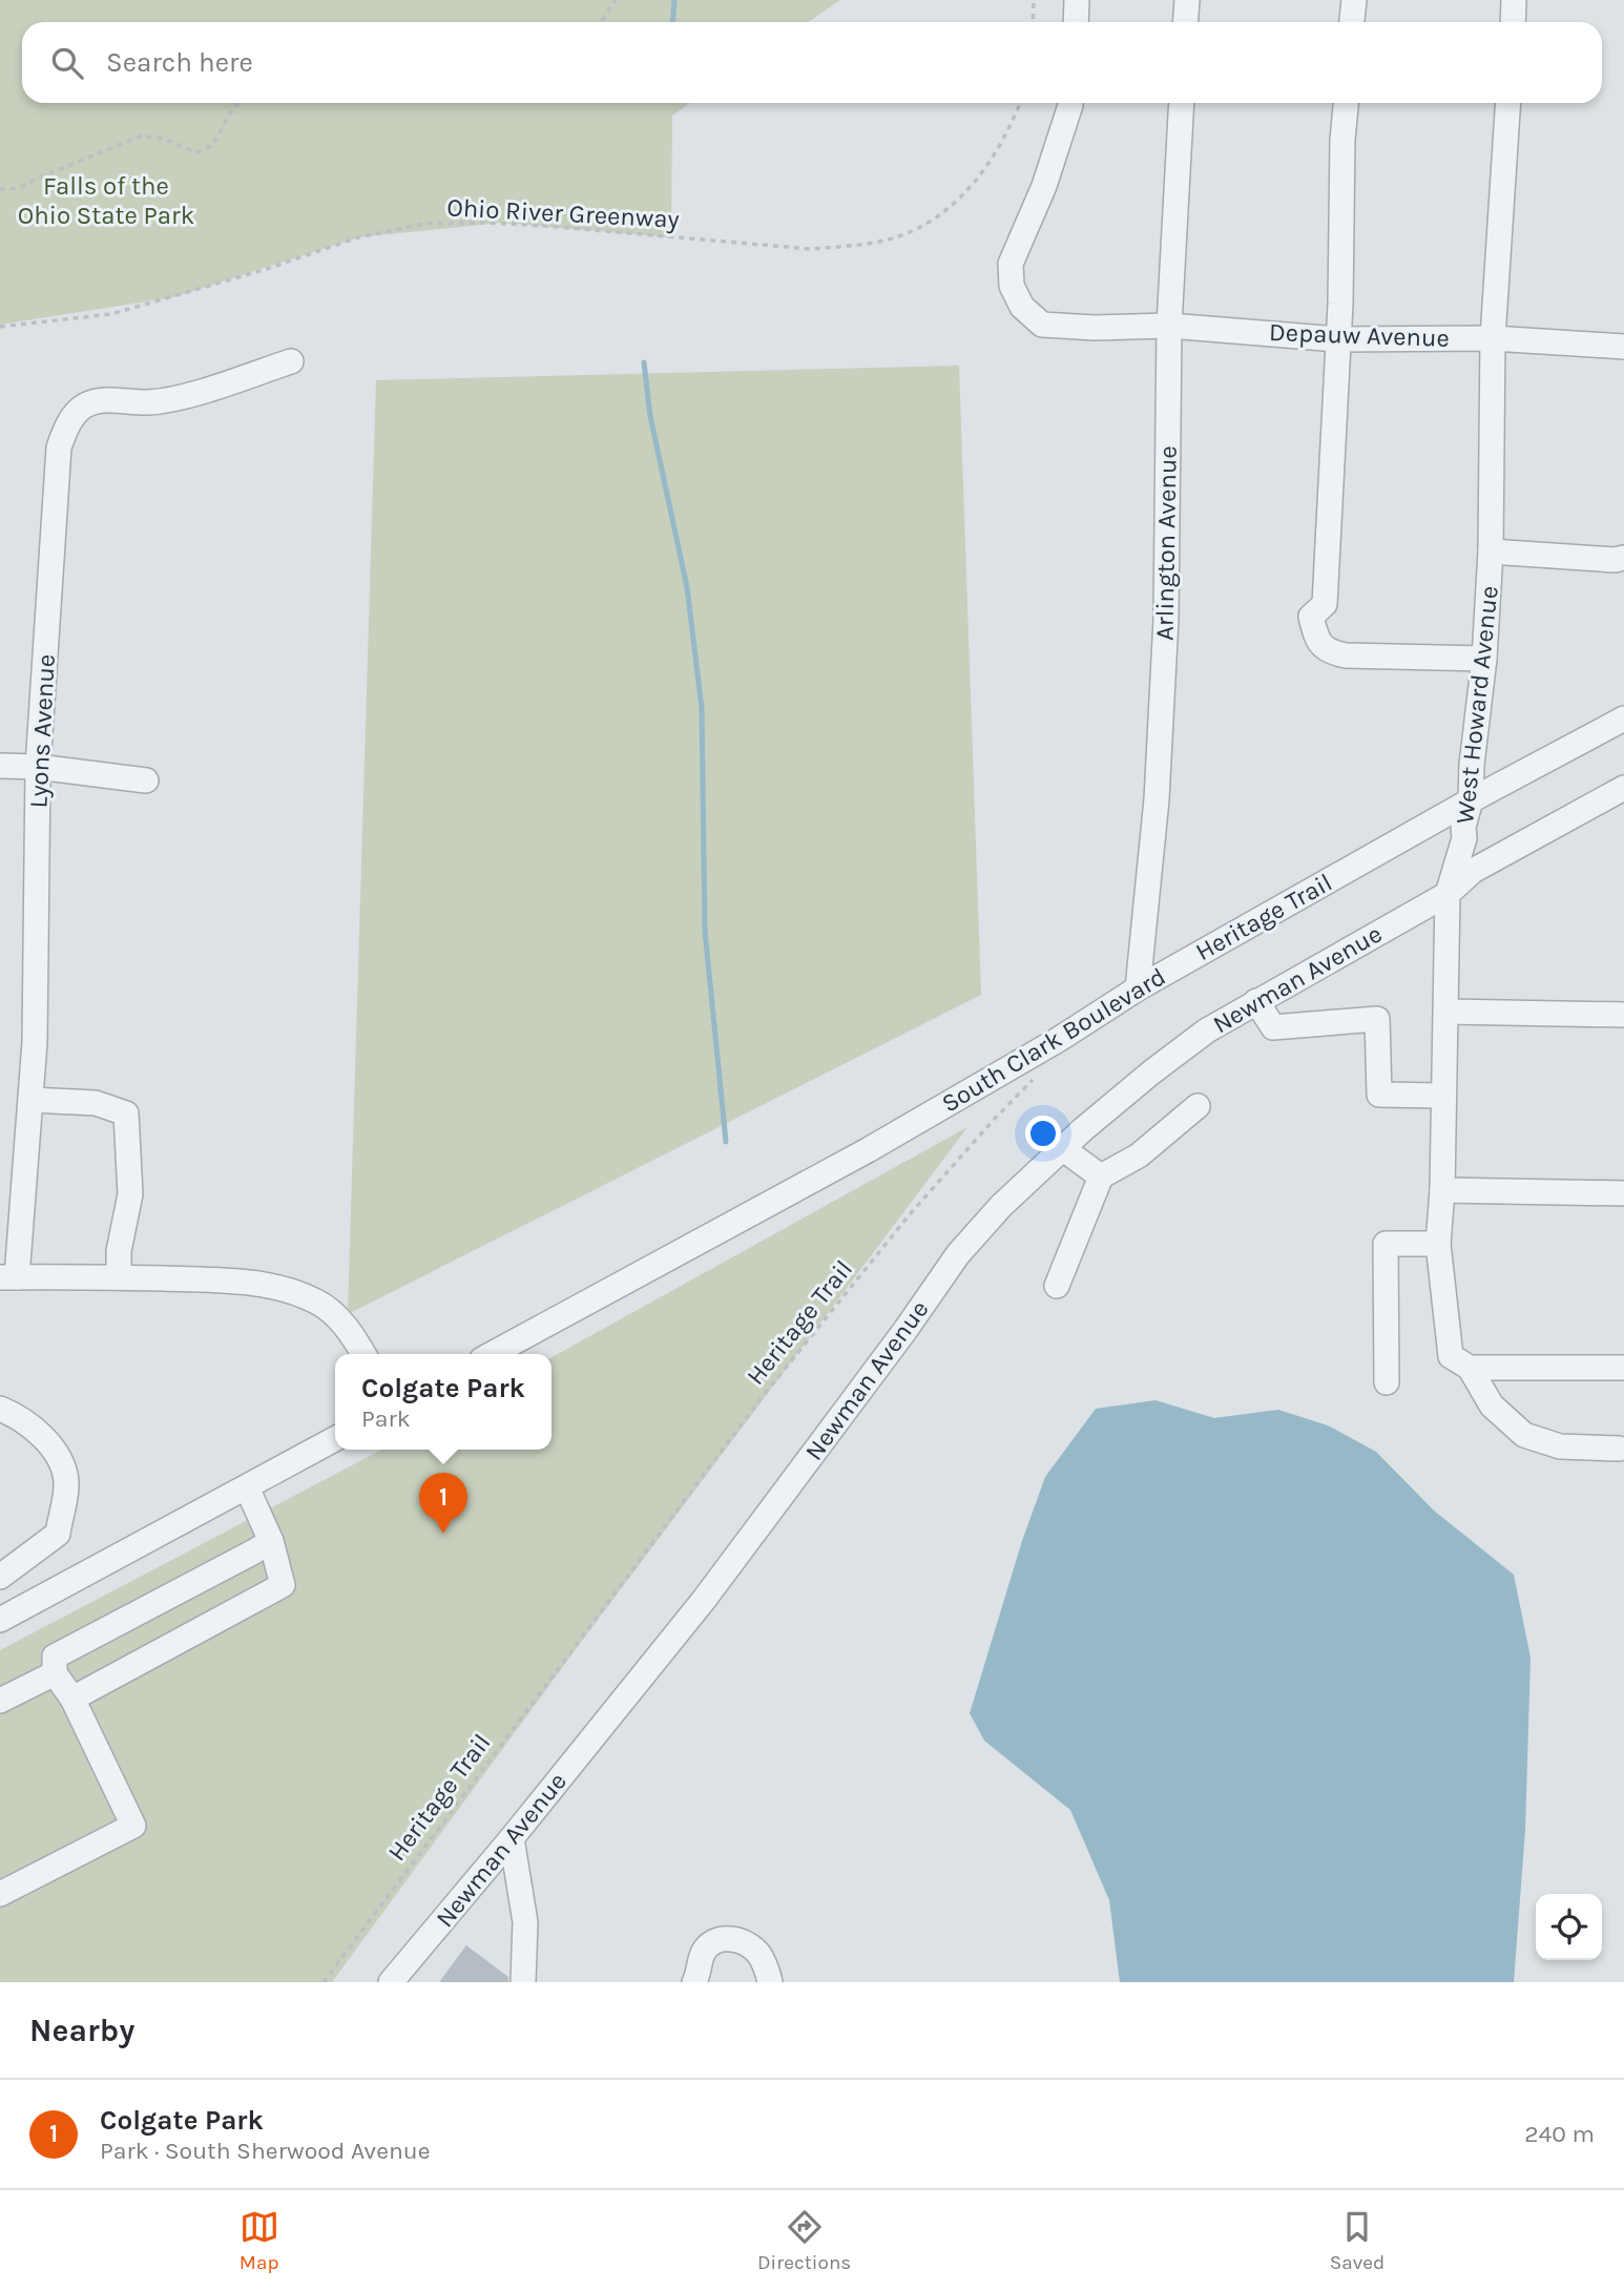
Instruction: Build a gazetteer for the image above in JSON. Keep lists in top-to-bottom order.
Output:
{
  "streets": {
    "street": [
      "Depauw Avenue",
      "Arlington Avenue",
      "West Howard Avenue",
      "Lyons Avenue",
      "Newman Avenue",
      "South Clark Boulevard"
    ],
    "path": ["Ohio River Greenway", "Heritage Trail"]
  },
  "crossings": [
    ["Depauw Avenue", "Arlington Avenue"],
    ["Depauw Avenue", "West Howard Avenue"],
    ["Arlington Avenue", "South Clark Boulevard"],
    ["West Howard Avenue", "Newman Avenue"],
    ["West Howard Avenue", "South Clark Boulevard"]
  ],
  "parks": ["Falls of the Ohio State Park"],
  "page": {
    "search": "Search here",
    "popup": ["Colgate Park", "Park"],
    "pins": "1",
    "heading": "Nearby",
    "list": [
      {
        "mark": "1",
        "name": "Colgate Park",
        "note": "Park · South Sherwood Avenue",
        "value": "240 m"
      }
    ],
    "nav": ["Map", "Directions", "Saved"]
  }
}
